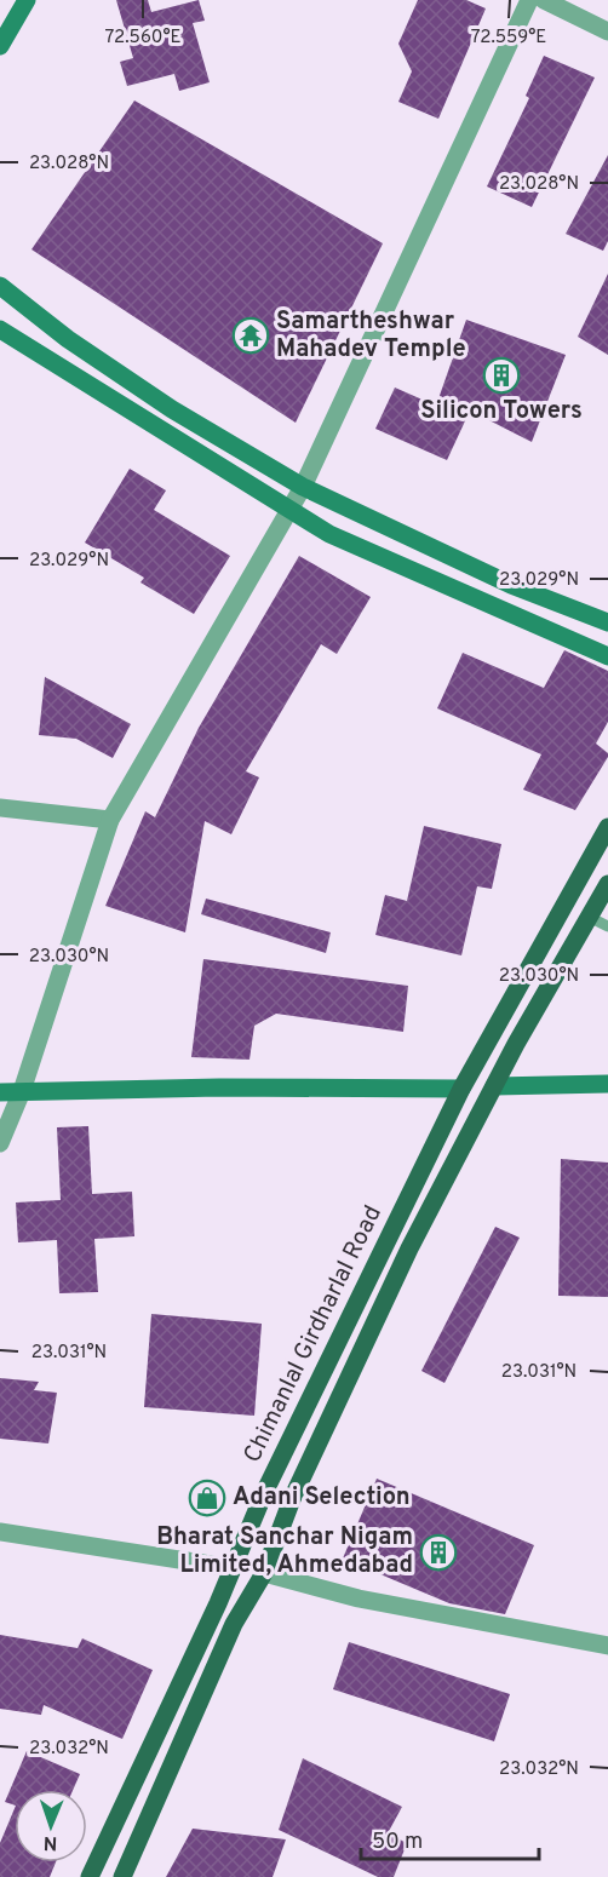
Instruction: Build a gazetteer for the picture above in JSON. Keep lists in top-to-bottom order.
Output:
{
  "streets": {
    "main road": ["Chimanlal Girdharlal Road"]
  },
  "places": {
    "temple": ["Samartheshwar Mahadev Temple"],
    "building": ["Silicon Towers", "Bharat Sanchar Nigam Limited, Ahmedabad"],
    "shop": ["Adani Selection"]
  },
  "scale_bar": "50 m",
  "north": "bottom",
  "coordinates": [
    "72.560°E",
    "72.559°E",
    "23.028°N",
    "23.029°N",
    "23.030°N",
    "23.031°N",
    "23.032°N"
  ]
}
